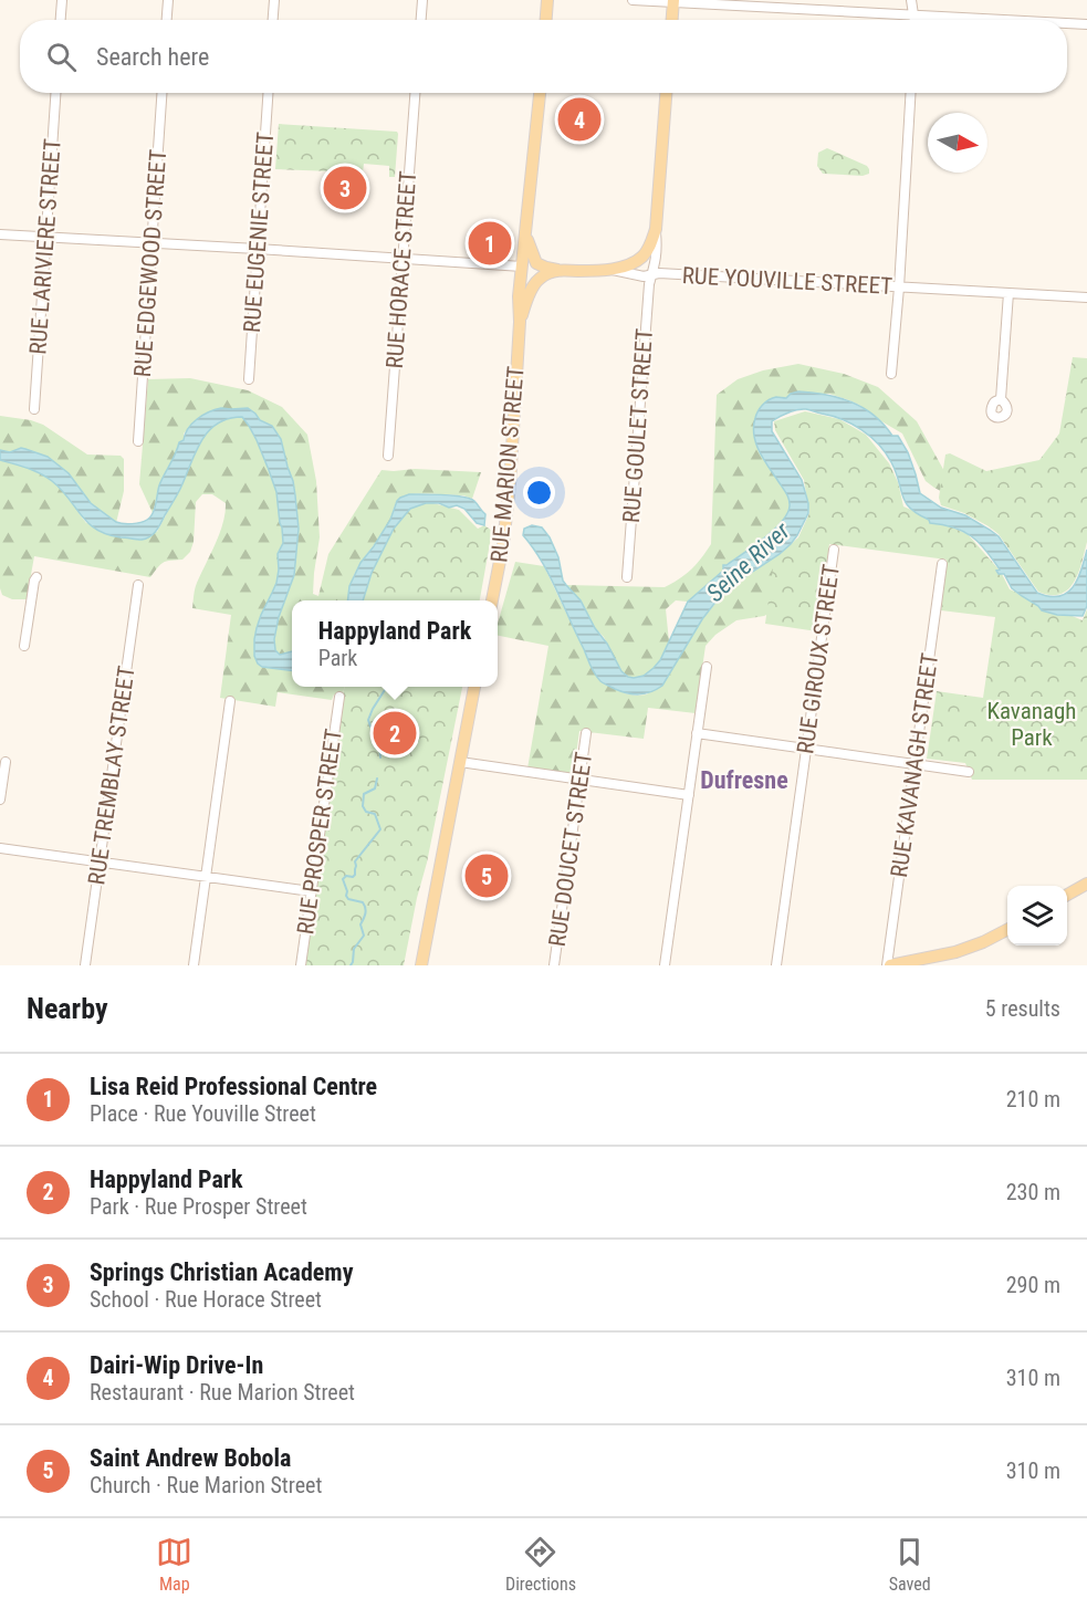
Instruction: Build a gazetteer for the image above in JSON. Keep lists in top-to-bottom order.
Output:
{
  "streets": {
    "main road": ["RUE YOUVILLE STREET", "RUE MARION STREET"],
    "street": [
      "RUE EUGENIE STREET",
      "RUE LARIVIERE STREET",
      "RUE EDGEWOOD STREET",
      "RUE HORACE STREET",
      "RUE GOULET STREET",
      "RUE GIROUX STREET",
      "RUE KAVANAGH STREET",
      "RUE TREMBLAY STREET",
      "RUE PROSPER STREET",
      "RUE DOUCET STREET"
    ]
  },
  "crossings": [
    ["RUE YOUVILLE STREET", "RUE GOULET STREET"]
  ],
  "districts": ["Dufresne"],
  "water": ["Seine River"],
  "parks": ["Kavanagh Park"],
  "north": "right",
  "page": {
    "search": "Search here",
    "pins": [
      "4",
      "3",
      "1",
      "2",
      "5"
    ],
    "popup": ["Happyland Park", "Park"],
    "heading": ["Nearby", "5 results"],
    "list": [
      {
        "mark": "1",
        "name": "Lisa Reid Professional Centre",
        "note": "Place · Rue Youville Street",
        "value": "210 m"
      },
      {
        "mark": "2",
        "name": "Happyland Park",
        "note": "Park · Rue Prosper Street",
        "value": "230 m"
      },
      {
        "mark": "3",
        "name": "Springs Christian Academy",
        "note": "School · Rue Horace Street",
        "value": "290 m"
      },
      {
        "mark": "4",
        "name": "Dairi-Wip Drive-In",
        "note": "Restaurant · Rue Marion Street",
        "value": "310 m"
      },
      {
        "mark": "5",
        "name": "Saint Andrew Bobola",
        "note": "Church · Rue Marion Street",
        "value": "310 m"
      }
    ],
    "nav": ["Map", "Directions", "Saved"]
  }
}
